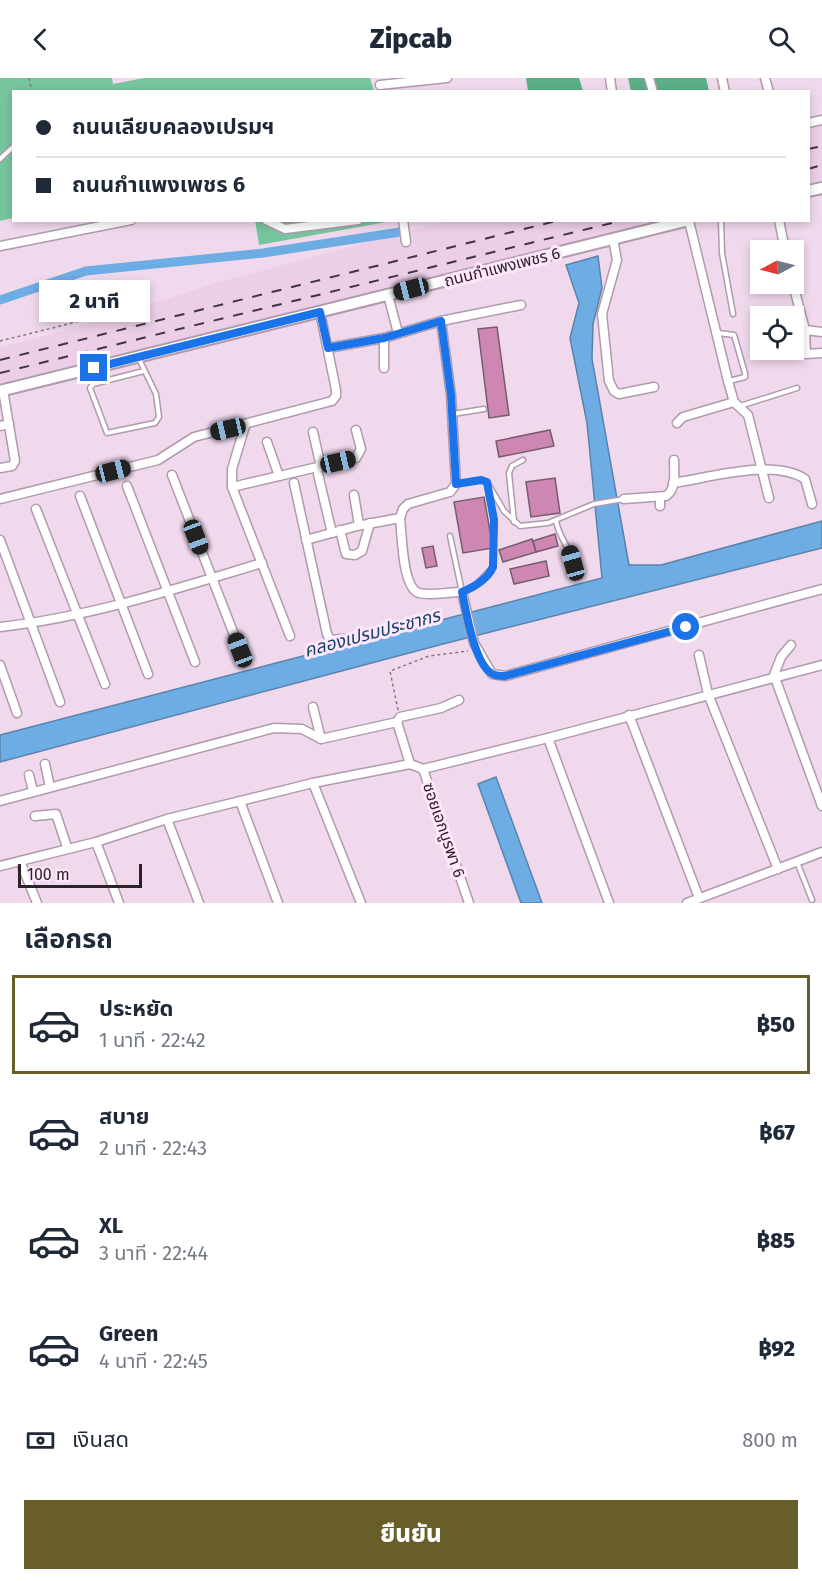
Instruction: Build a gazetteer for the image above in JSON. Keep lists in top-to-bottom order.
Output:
{
  "streets": {
    "main road": ["ถนนกำแพงเพชร 6"],
    "street": ["ซอยเอกบูรพา 6"]
  },
  "water": ["คลองเปรมประชากร"],
  "scale_bar": "100 m",
  "north": "left",
  "page": {
    "header": "Zipcab",
    "banner": ["ถนนเลียบคลองเปรมฯ", "ถนนกำแพงเพชร 6"],
    "bubble": "2 นาที",
    "scale": "100 m",
    "heading": "เลือกรถ",
    "list": [
      {
        "name": "ประหยัด",
        "note": "1 นาที · 22:42",
        "value": "฿50"
      },
      {
        "name": "สบาย",
        "note": "2 นาที · 22:43",
        "value": "฿67"
      },
      {
        "name": "XL",
        "note": "3 นาที · 22:44",
        "value": "฿85"
      },
      {
        "name": "Green",
        "note": "4 นาที · 22:45",
        "value": "฿92"
      }
    ],
    "pay": ["เงินสด", "800 m"],
    "buttons": "ยืนยัน"
  }
}
